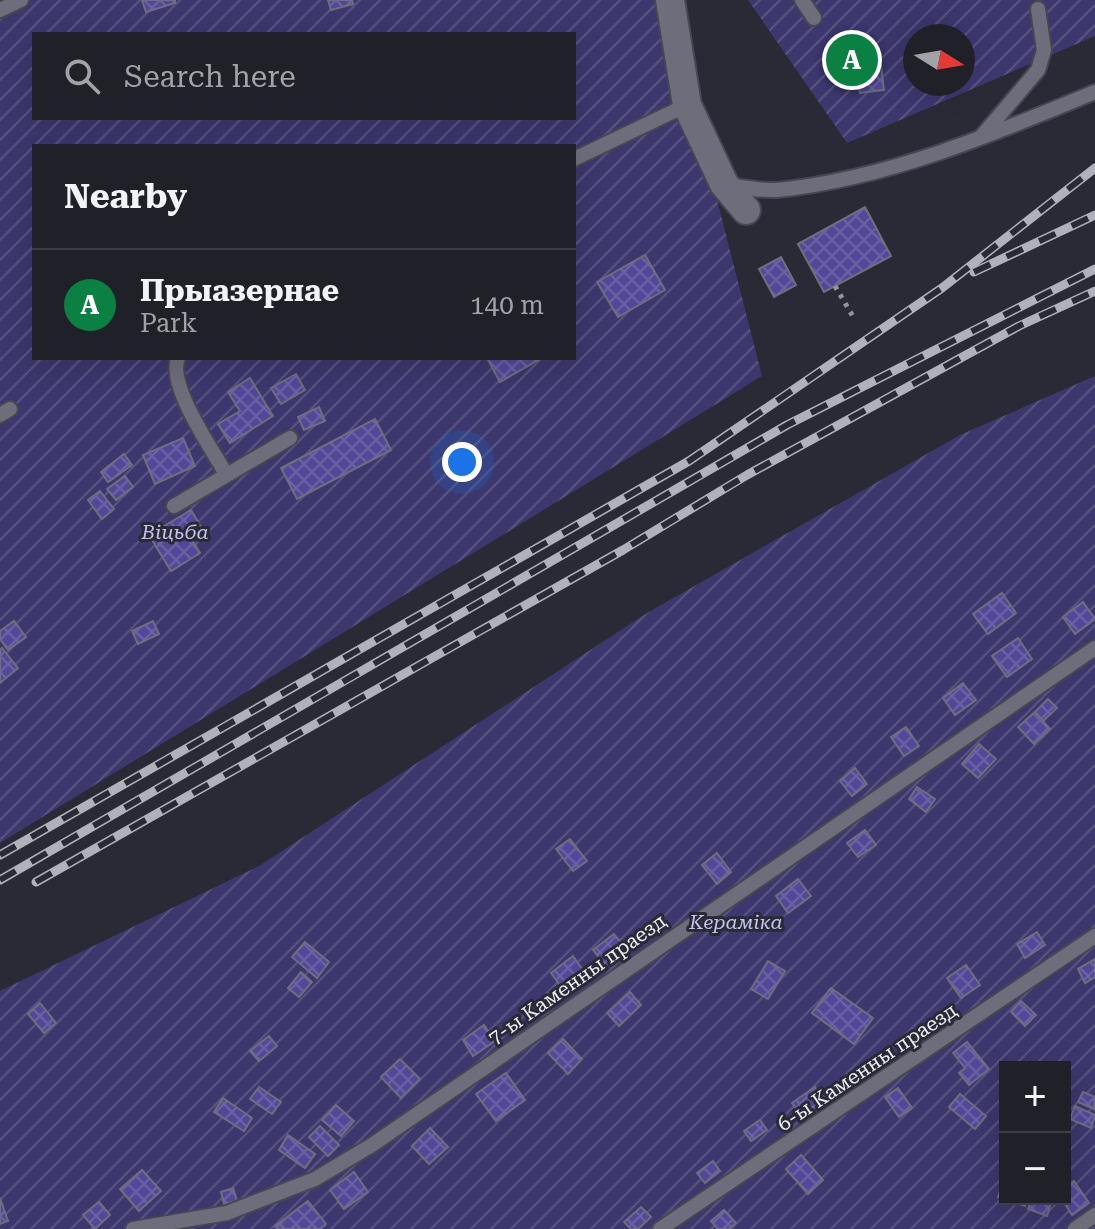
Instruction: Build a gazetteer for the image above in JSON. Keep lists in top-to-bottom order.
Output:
{
  "streets": {
    "lane": ["7-ы Каменны праезд", "6-ы Каменны праезд"]
  },
  "parks": ["Віцьба", "Кераміка"],
  "north": "right",
  "page": {
    "pins": "A",
    "search": "Search here",
    "heading": "Nearby",
    "list": [
      {
        "mark": "A",
        "name": "Прыазернае",
        "note": "Park",
        "value": "140 m"
      }
    ],
    "map_buttons": ["+", "−"]
  }
}
